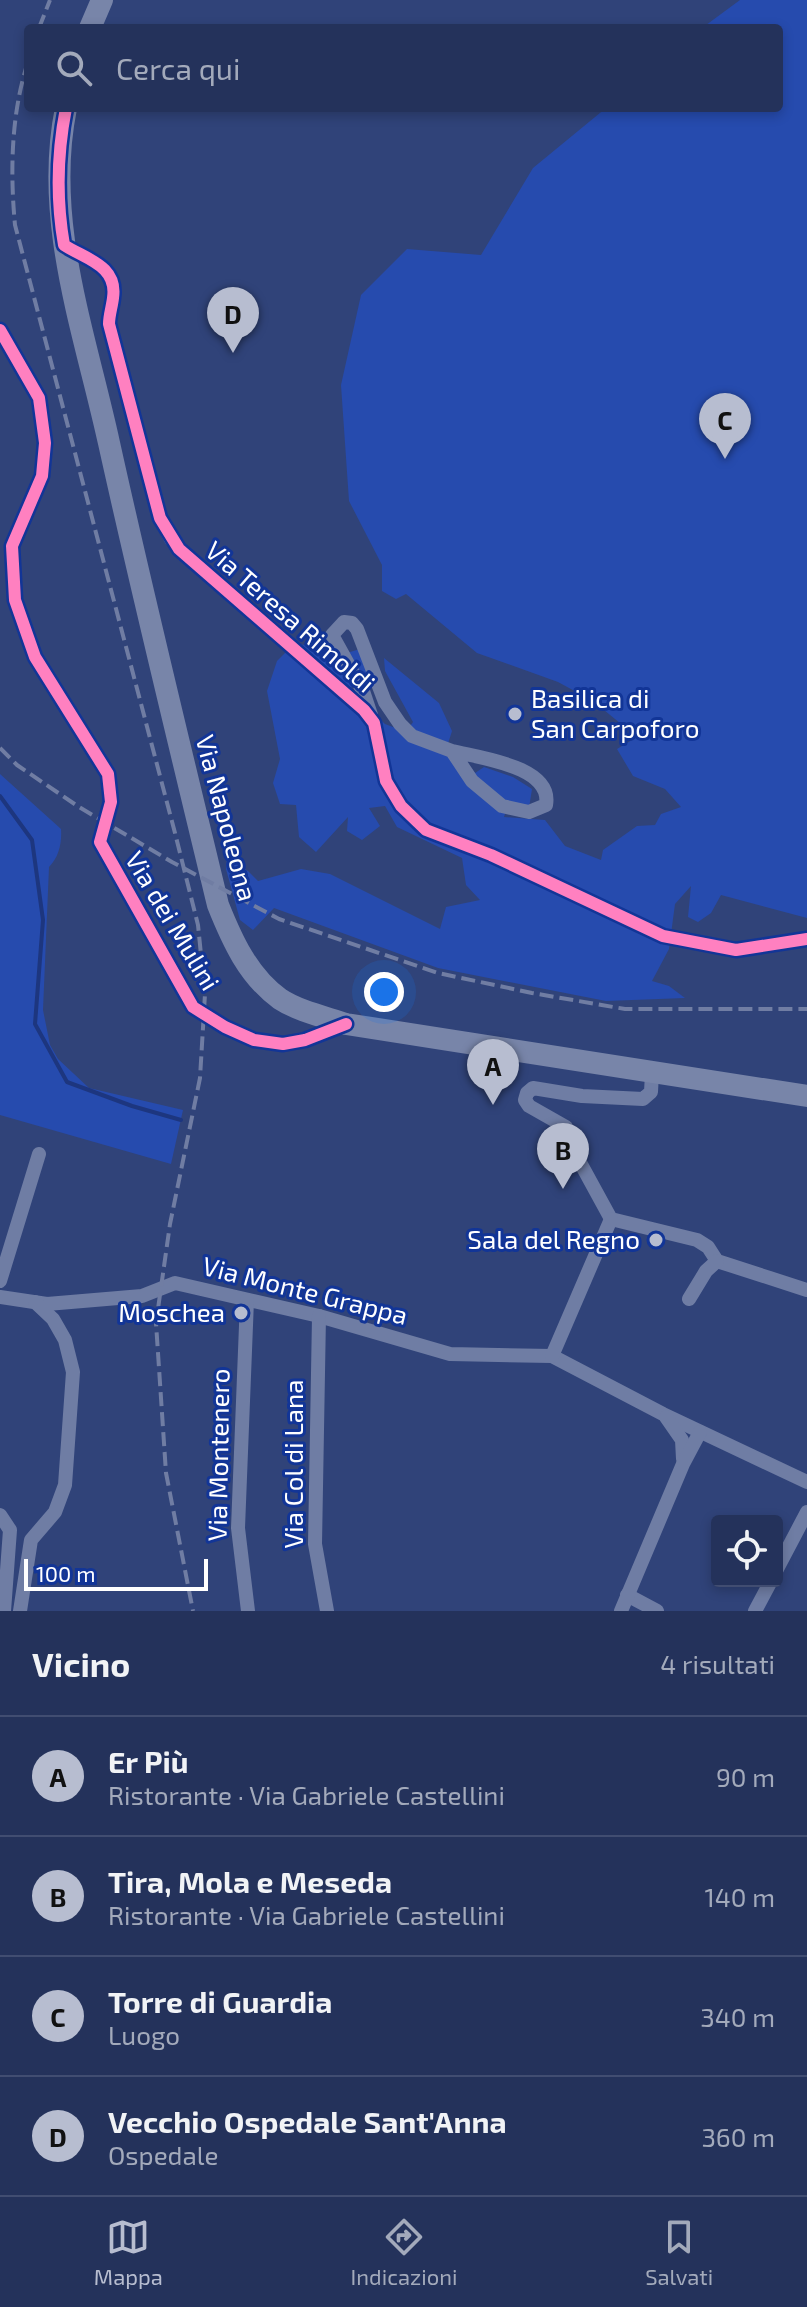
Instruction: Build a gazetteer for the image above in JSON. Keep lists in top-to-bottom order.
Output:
{
  "streets": {
    "main road": ["Via Napoleona"],
    "street": [
      "Via Teresa Rimoldi",
      "Via dei Mulini",
      "Via Monte Grappa",
      "Via Montenero",
      "Via Col di Lana"
    ]
  },
  "crossings": [
    ["Via Teresa Rimoldi", "Via Napoleona"],
    ["Via Napoleona", "Via dei Mulini"],
    ["Via Monte Grappa", "Via Montenero"],
    ["Via Monte Grappa", "Via Col di Lana"]
  ],
  "places": ["Basilica di San Carpoforo", "Sala del Regno", "Moschea"],
  "scale_bar": "100 m",
  "page": {
    "search": "Cerca qui",
    "pins": [
      "D",
      "C",
      "A",
      "B"
    ],
    "scale": "100 m",
    "heading": ["Vicino", "4 risultati"],
    "list": [
      {
        "mark": "A",
        "name": "Er Più",
        "note": "Ristorante · Via Gabriele Castellini",
        "value": "90 m"
      },
      {
        "mark": "B",
        "name": "Tira, Mola e Meseda",
        "note": "Ristorante · Via Gabriele Castellini",
        "value": "140 m"
      },
      {
        "mark": "C",
        "name": "Torre di Guardia",
        "note": "Luogo",
        "value": "340 m"
      },
      {
        "mark": "D",
        "name": "Vecchio Ospedale Sant'Anna",
        "note": "Ospedale",
        "value": "360 m"
      }
    ],
    "nav": ["Mappa", "Indicazioni", "Salvati"]
  }
}
